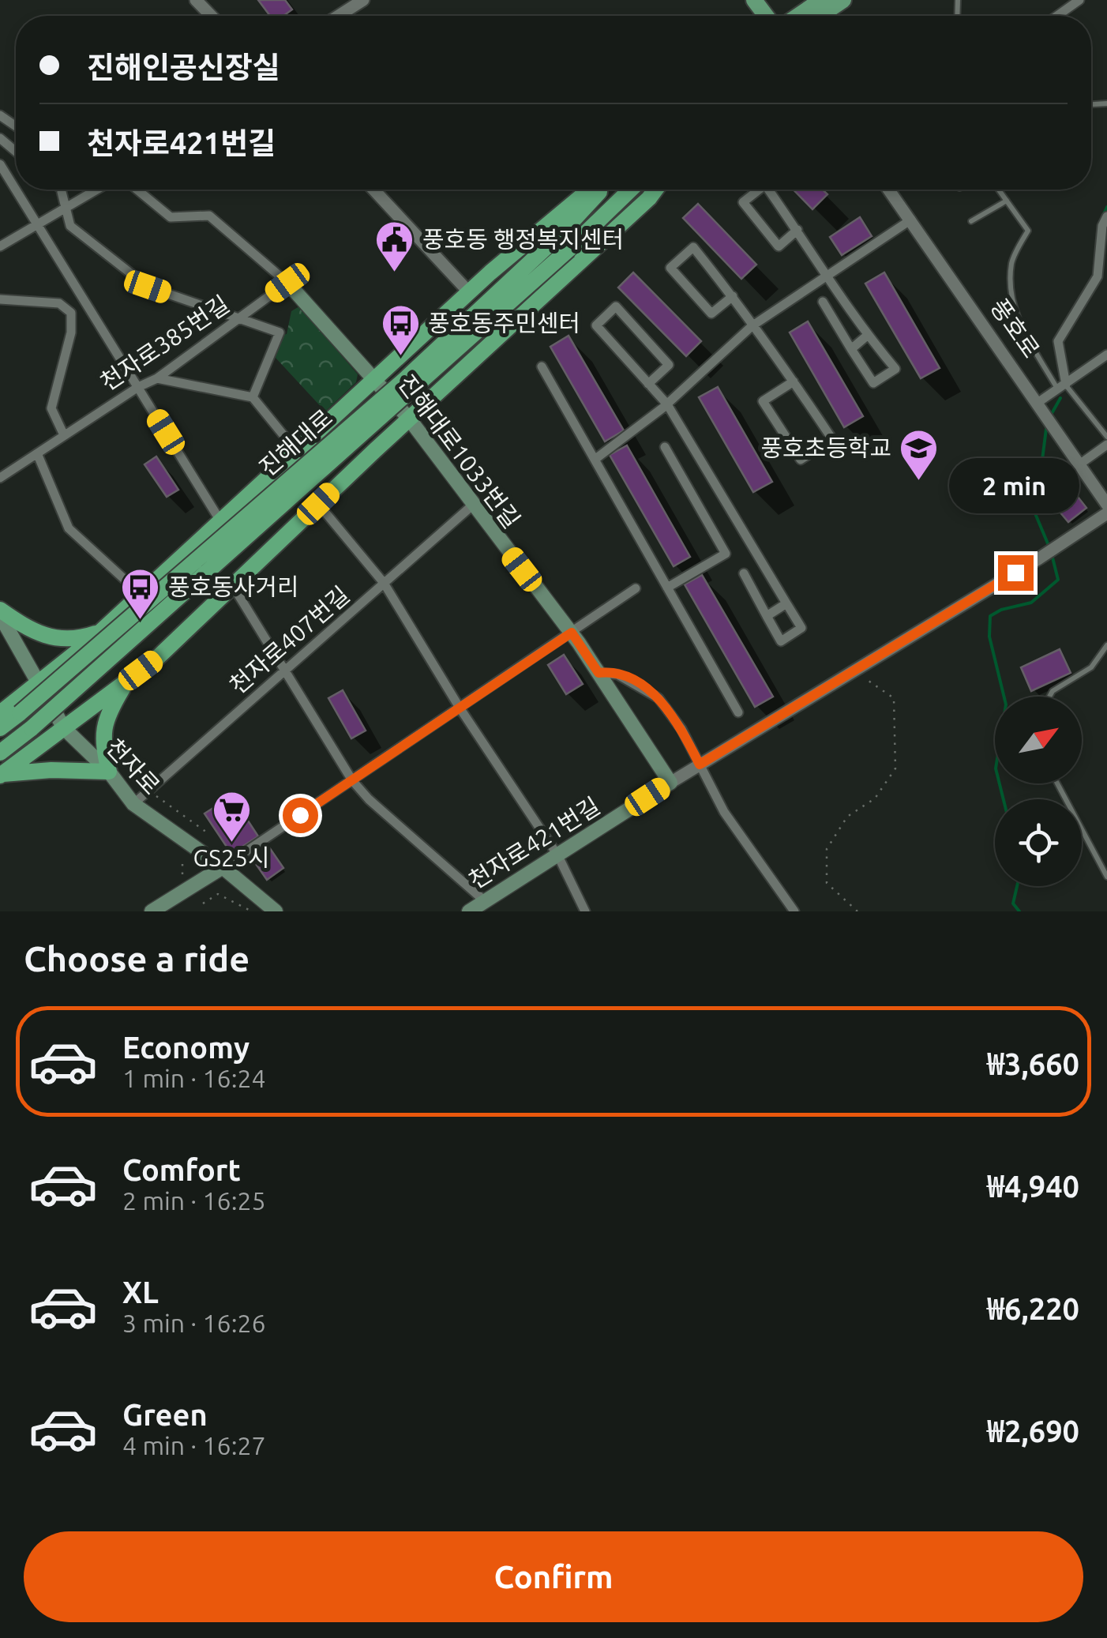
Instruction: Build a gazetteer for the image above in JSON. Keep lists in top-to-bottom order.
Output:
{
  "streets": {
    "highway": ["진해대로"],
    "main road": ["진해대로1033번길", "천자로", "천자로421번길"],
    "street": ["풍호로", "천자로385번길", "천자로407번길"]
  },
  "crossings": [
    ["천자로385번길", "진해대로1033번길"],
    ["진해대로1033번길", "천자로407번길"],
    ["진해대로1033번길", "천자로421번길"],
    ["천자로407번길", "천자로"]
  ],
  "places": {
    "public building": ["풍호동 행정복지센터"],
    "bus stop": ["풍호동주민센터", "풍호동사거리"],
    "school or university": ["풍호초등학교"],
    "supermarket": ["GS25시"]
  },
  "north": "top right",
  "page": {
    "banner": ["진해인공신장실", "천자로421번길"],
    "bubble": "2 min",
    "heading": "Choose a ride",
    "list": [
      {
        "name": "Economy",
        "note": "1 min · 16:24",
        "value": "₩3,660"
      },
      {
        "name": "Comfort",
        "note": "2 min · 16:25",
        "value": "₩4,940"
      },
      {
        "name": "XL",
        "note": "3 min · 16:26",
        "value": "₩6,220"
      },
      {
        "name": "Green",
        "note": "4 min · 16:27",
        "value": "₩2,690"
      }
    ],
    "buttons": "Confirm"
  }
}
